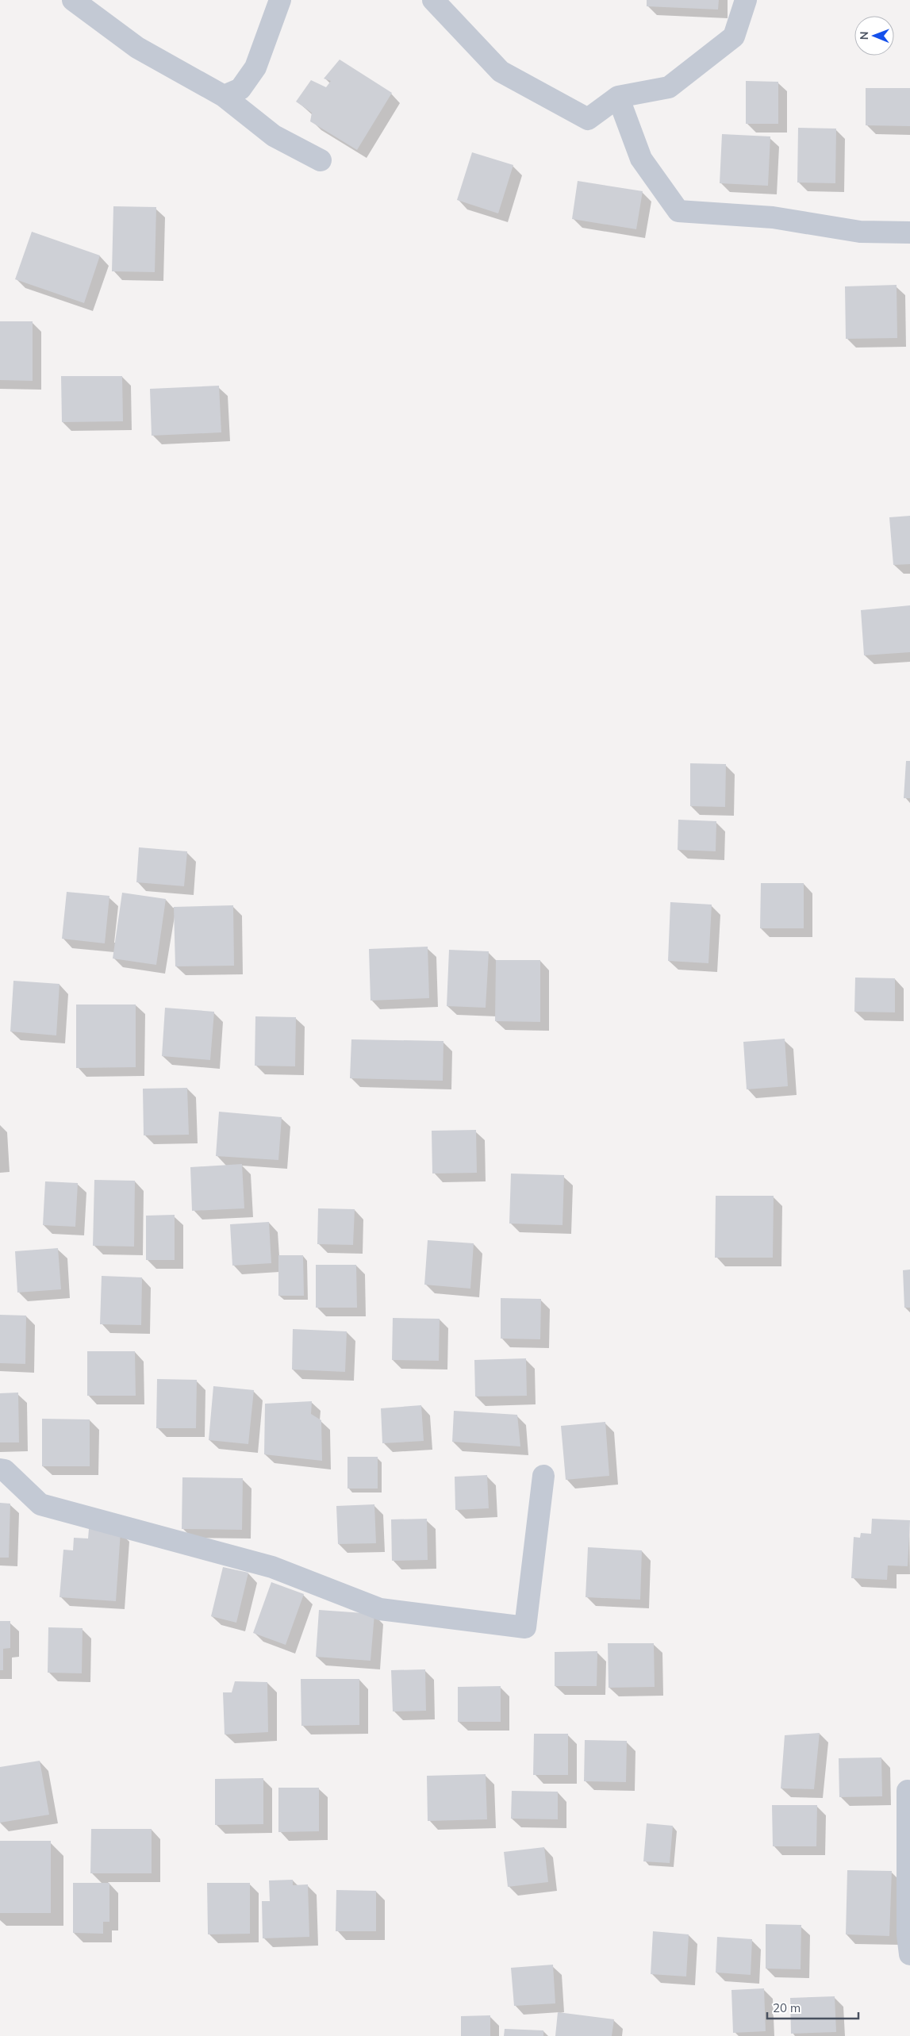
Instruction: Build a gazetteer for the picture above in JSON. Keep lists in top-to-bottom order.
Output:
{
  "scale_bar": "20 m",
  "north": "left"
}
